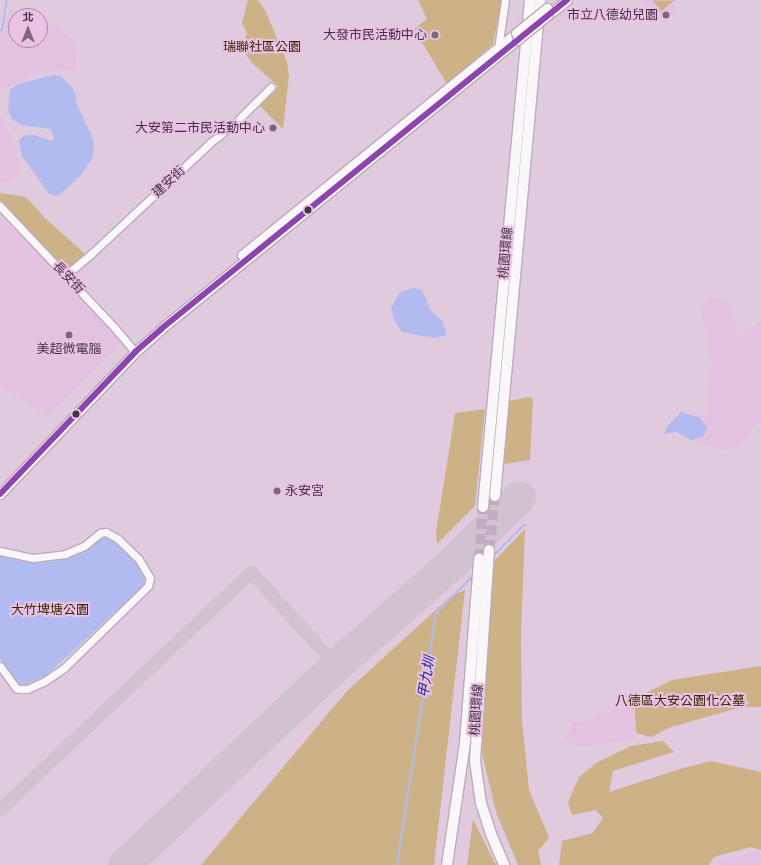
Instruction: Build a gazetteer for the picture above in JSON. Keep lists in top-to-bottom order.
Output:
{
  "streets": {
    "highway": ["桃園環線"],
    "street": ["建安街", "長安街"]
  },
  "crossings": [
    ["建安街", "長安街"]
  ],
  "water": ["甲九圳"],
  "parks": ["瑞聯社區公園", "大竹埤塘公園", "八德區大安公園化公墓"],
  "places": [
    "市立八德幼兒園",
    "大發市民活動中心",
    "大安第二市民活動中心",
    "美超微電腦",
    "永安宮"
  ],
  "north": "top"
}
